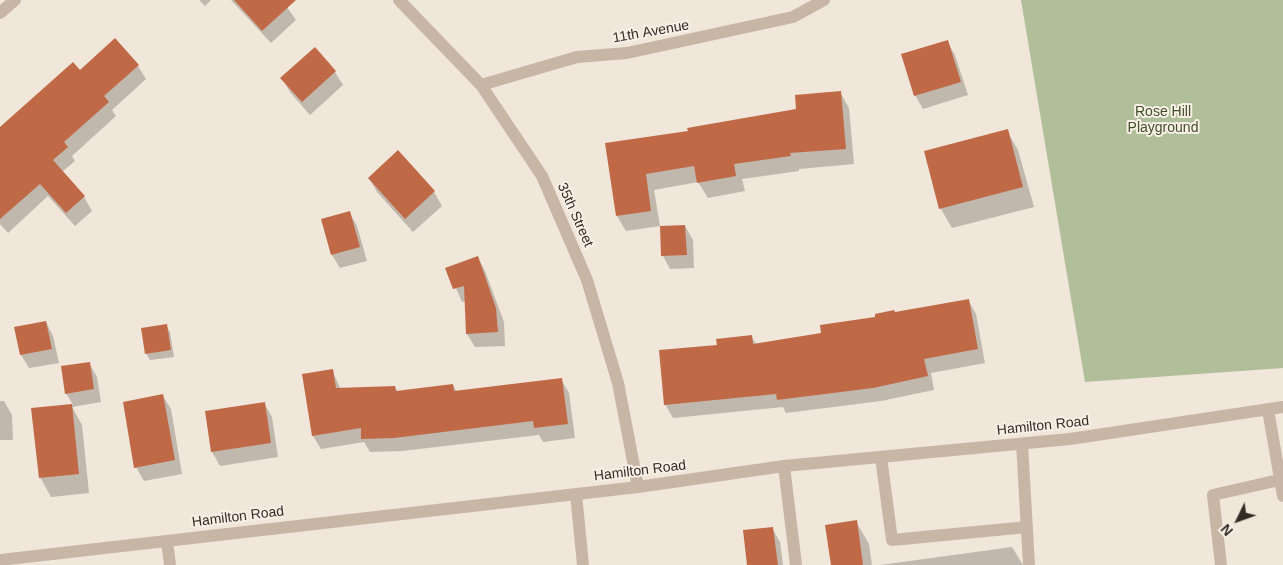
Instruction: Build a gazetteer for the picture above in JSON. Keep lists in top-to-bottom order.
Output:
{
  "streets": {
    "street": ["11th Avenue", "35th Street", "Hamilton Road"]
  },
  "crossings": [
    ["11th Avenue", "35th Street"],
    ["35th Street", "Hamilton Road"]
  ],
  "parks": ["Rose Hill Playground"],
  "north": "bottom left"
}
